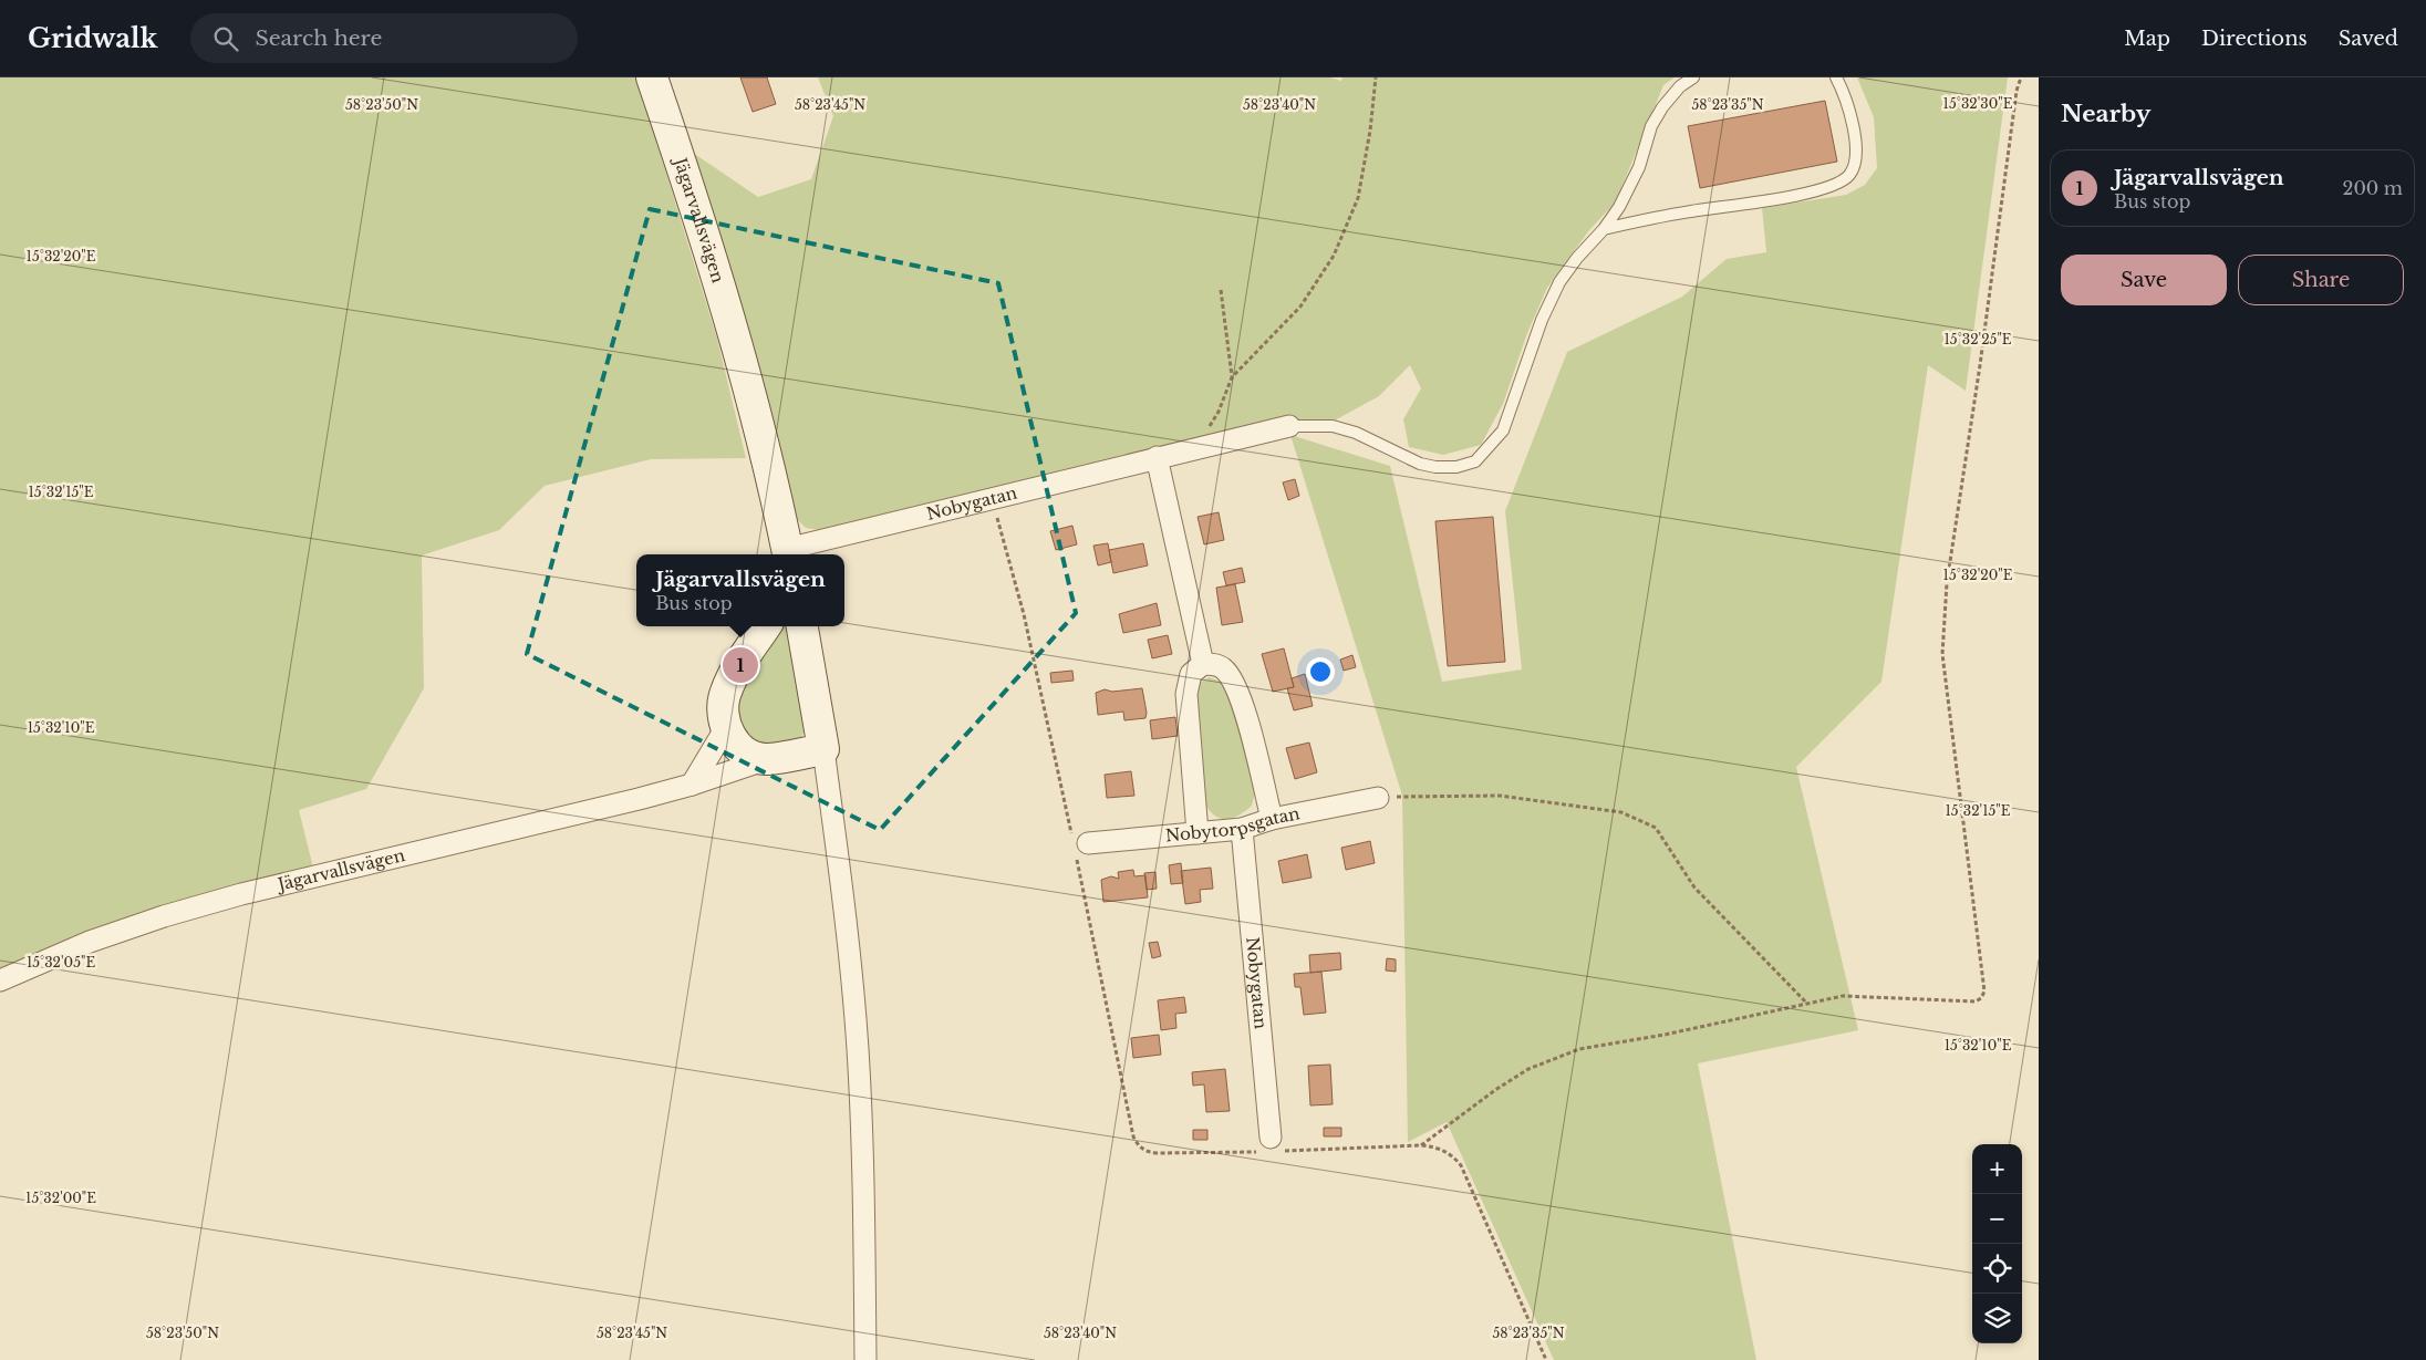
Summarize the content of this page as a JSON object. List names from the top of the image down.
{
  "streets": {
    "street": ["Jägarvallsvägen", "Nobygatan", "Nobytorpsgatan"]
  },
  "crossings": [
    ["Jägarvallsvägen", "Nobygatan"],
    ["Nobygatan", "Nobytorpsgatan"]
  ],
  "page": {
    "header": "Gridwalk",
    "search": "Search here",
    "nav": ["Map", "Directions", "Saved"],
    "heading": "Nearby",
    "list": [
      {
        "mark": "1",
        "name": "Jägarvallsvägen",
        "note": "Bus stop",
        "value": "200 m"
      }
    ],
    "buttons": ["Save", "Share"],
    "popup": ["Jägarvallsvägen", "Bus stop"],
    "pins": "1",
    "map_buttons": ["+", "−"]
  },
  "coordinates": [
    "15°32'30\"E",
    "58°23'50\"N",
    "58°23'45\"N",
    "58°23'40\"N",
    "58°23'35\"N",
    "15°32'20\"E",
    "15°32'25\"E",
    "15°32'15\"E",
    "15°32'10\"E",
    "15°32'05\"E",
    "15°32'00\"E"
  ]
}
